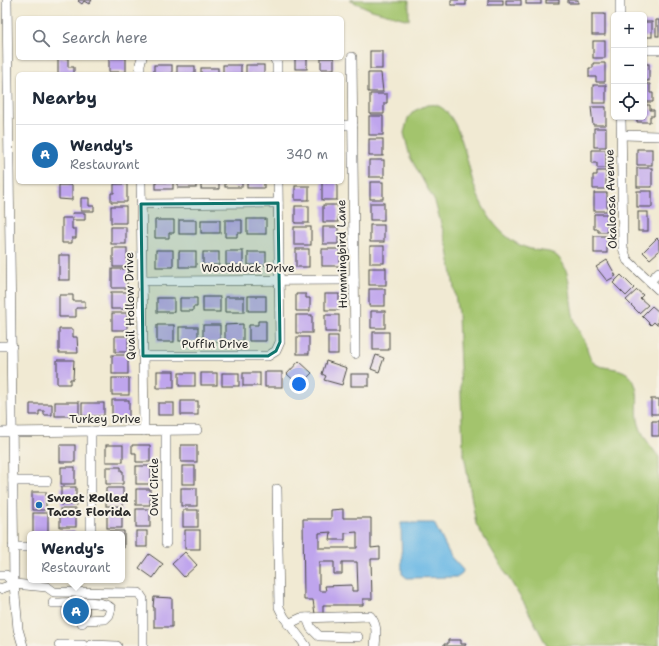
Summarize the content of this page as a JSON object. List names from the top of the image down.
{
  "streets": {
    "street": [
      "Okaloosa Avenue",
      "Hummingbird Lane",
      "Woodduck Drive",
      "Quail Hollow Drive",
      "Puffin Drive",
      "Turkey Drive",
      "Owl Circle"
    ]
  },
  "crossings": [
    ["Hummingbird Lane", "Woodduck Drive"],
    ["Woodduck Drive", "Quail Hollow Drive"],
    ["Woodduck Drive", "Puffin Drive"],
    ["Quail Hollow Drive", "Puffin Drive"],
    ["Quail Hollow Drive", "Turkey Drive"],
    ["Turkey Drive", "Owl Circle"]
  ],
  "places": ["Sweet Rolled Tacos Florida"],
  "page": {
    "map_buttons": ["+", "−"],
    "search": "Search here",
    "heading": "Nearby",
    "list": [
      {
        "mark": "A",
        "name": "Wendy's",
        "note": "Restaurant",
        "value": "340 m"
      }
    ],
    "popup": ["Wendy's", "Restaurant"],
    "pins": "A"
  }
}
